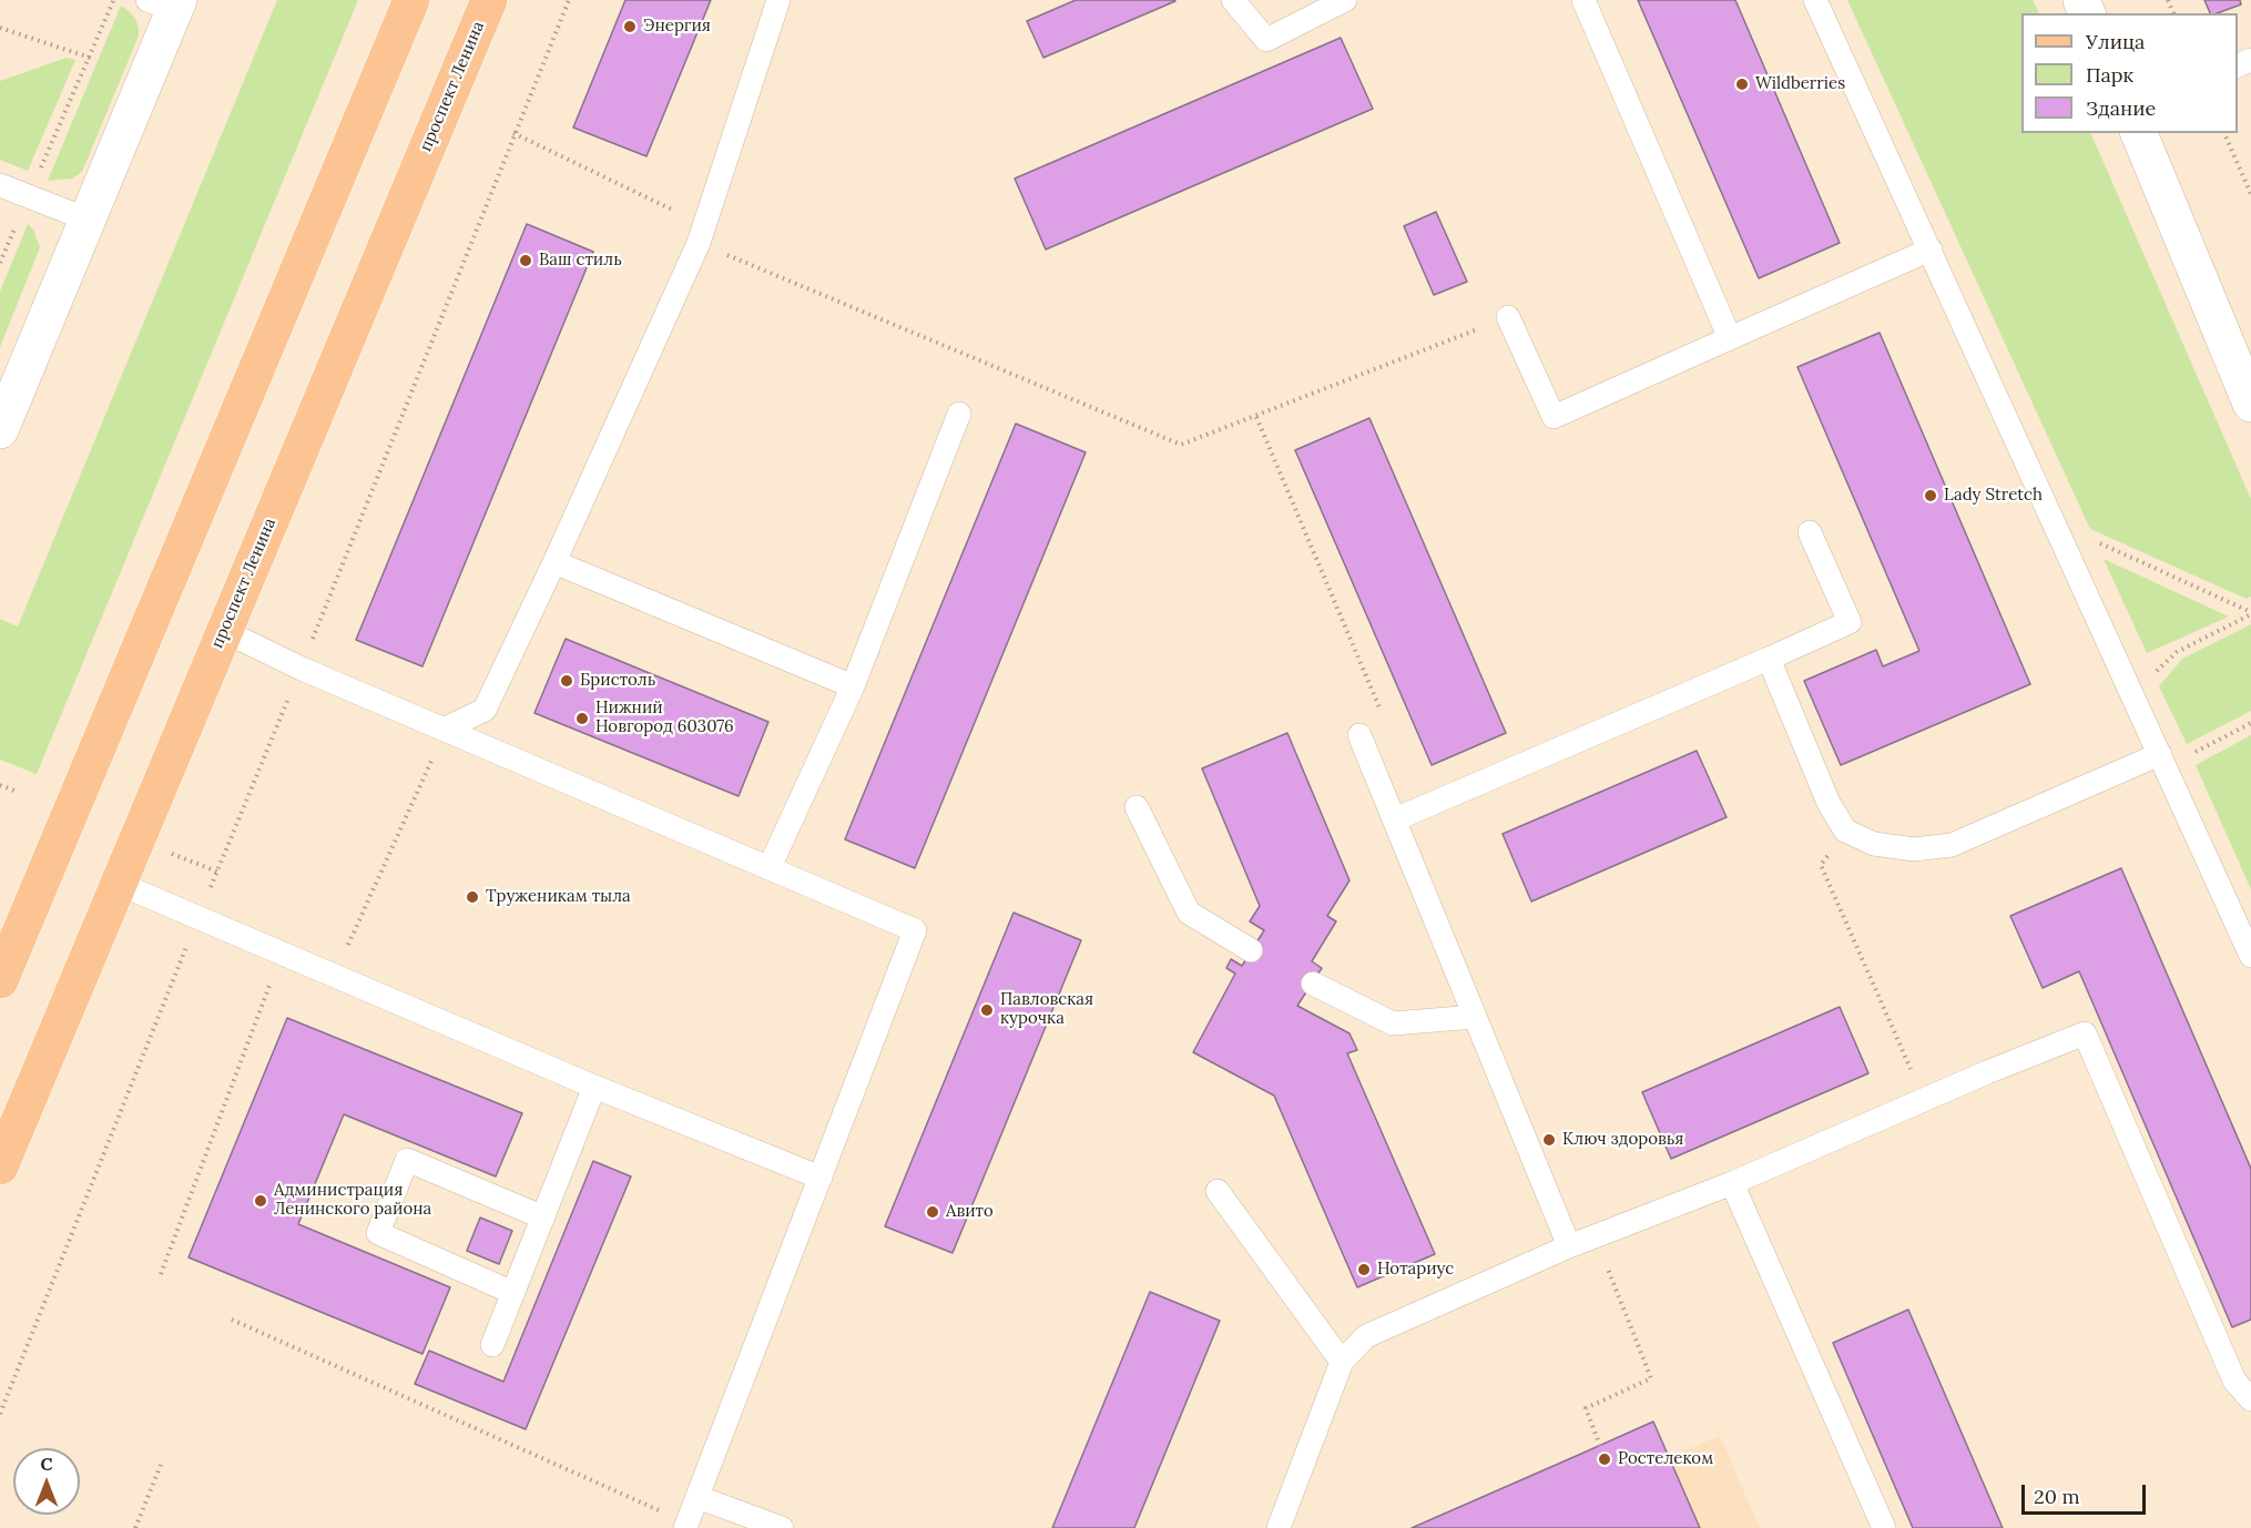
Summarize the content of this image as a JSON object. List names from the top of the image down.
{
  "streets": {
    "main road": ["проспект Ленина"]
  },
  "places": [
    "Энергия",
    "Wildberries",
    "Ваш стиль",
    "Lady Stretch",
    "Бристоль",
    "Нижний Новгород 603076",
    "Труженикам тыла",
    "Павловская курочка",
    "Ключ здоровья",
    "Администрация Ленинского района",
    "Авито",
    "Нотариус",
    "Ростелеком"
  ],
  "legend": ["Улица", "Парк", "Здание"],
  "scale_bar": "20 m",
  "north": "top"
}
